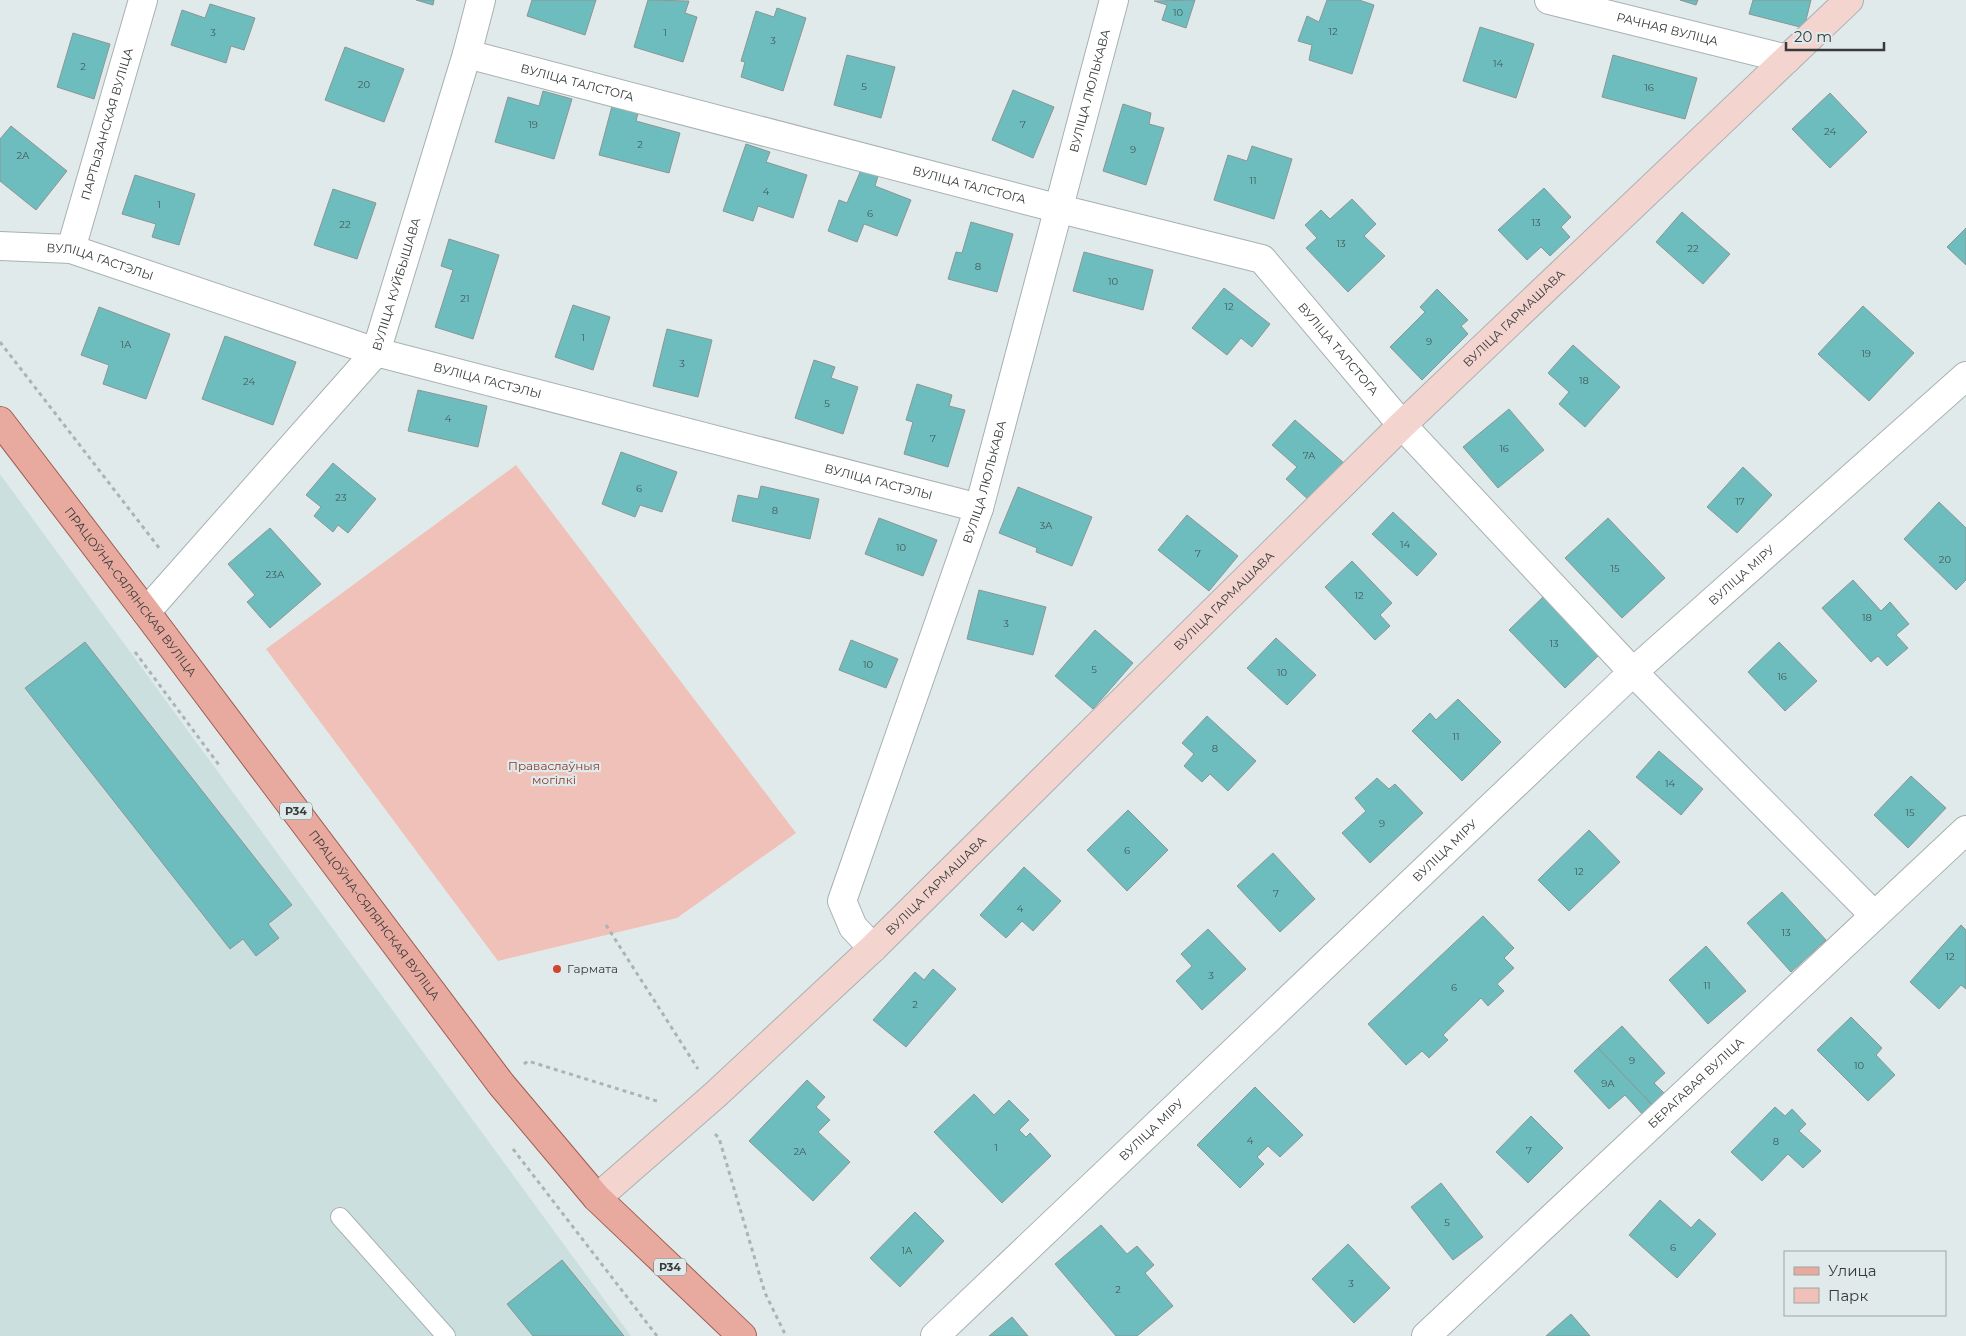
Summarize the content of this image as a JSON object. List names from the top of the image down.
{
  "streets": {
    "main road": ["ВУЛІЦА ГАРМАШАВА", "ПРАЦОЎНА-СЯЛЯНСКАЯ ВУЛІЦА", "Р34"],
    "street": [
      "РАЧНАЯ ВУЛІЦА",
      "ВУЛІЦА ТАЛСТОГА",
      "ВУЛІЦА ЛЮЛЬКАВА",
      "ПАРТЫЗАНСКАЯ ВУЛІЦА",
      "ВУЛІЦА ГАСТЭЛЫ",
      "ВУЛІЦА КУЙБЫШАВА",
      "ВУЛІЦА МІРУ",
      "БЕРАГАВАЯ ВУЛІЦА"
    ]
  },
  "crossings": [
    ["РАЧНАЯ ВУЛІЦА", "ВУЛІЦА ГАРМАШАВА"],
    ["ВУЛІЦА ТАЛСТОГА", "ВУЛІЦА ЛЮЛЬКАВА"],
    ["ВУЛІЦА ТАЛСТОГА", "ВУЛІЦА КУЙБЫШАВА"],
    ["ВУЛІЦА ТАЛСТОГА", "ВУЛІЦА ГАРМАШАВА"],
    ["ВУЛІЦА ТАЛСТОГА", "ВУЛІЦА МІРУ"],
    ["ВУЛІЦА ТАЛСТОГА", "БЕРАГАВАЯ ВУЛІЦА"],
    ["ВУЛІЦА ЛЮЛЬКАВА", "ВУЛІЦА ГАСТЭЛЫ"],
    ["ВУЛІЦА ЛЮЛЬКАВА", "ВУЛІЦА ГАРМАШАВА"],
    ["ПАРТЫЗАНСКАЯ ВУЛІЦА", "ВУЛІЦА ГАСТЭЛЫ"],
    ["ВУЛІЦА ГАСТЭЛЫ", "ВУЛІЦА КУЙБЫШАВА"],
    ["ВУЛІЦА КУЙБЫШАВА", "ПРАЦОЎНА-СЯЛЯНСКАЯ ВУЛІЦА"],
    ["ВУЛІЦА ГАРМАШАВА", "ПРАЦОЎНА-СЯЛЯНСКАЯ ВУЛІЦА"]
  ],
  "parks": ["Праваслаўныя могілкі"],
  "places": ["Гармата"],
  "house_numbers": [
    "10",
    "12",
    "3",
    "1",
    "3",
    "14",
    "2",
    "20",
    "5",
    "16",
    "19",
    "7",
    "24",
    "2",
    "9",
    "2А",
    "11",
    "4",
    "1",
    "6",
    "13",
    "22",
    "13",
    "22",
    "8",
    "10",
    "21",
    "12",
    "1",
    "9",
    "1А",
    "19",
    "3",
    "18",
    "24",
    "5",
    "4",
    "7",
    "16",
    "7А",
    "6",
    "23",
    "17",
    "8",
    "3А",
    "14",
    "10",
    "7",
    "20",
    "15",
    "23А",
    "12",
    "18",
    "3",
    "13",
    "10",
    "5",
    "10",
    "16",
    "11",
    "8",
    "14",
    "15",
    "9",
    "6",
    "12",
    "7",
    "4",
    "13",
    "12",
    "3",
    "11",
    "6",
    "2",
    "9",
    "10",
    "9А",
    "4",
    "8",
    "1",
    "7",
    "2А",
    "5",
    "6",
    "1А",
    "3",
    "2"
  ],
  "legend": ["Улица", "Парк"],
  "scale_bar": "20 m"
}
